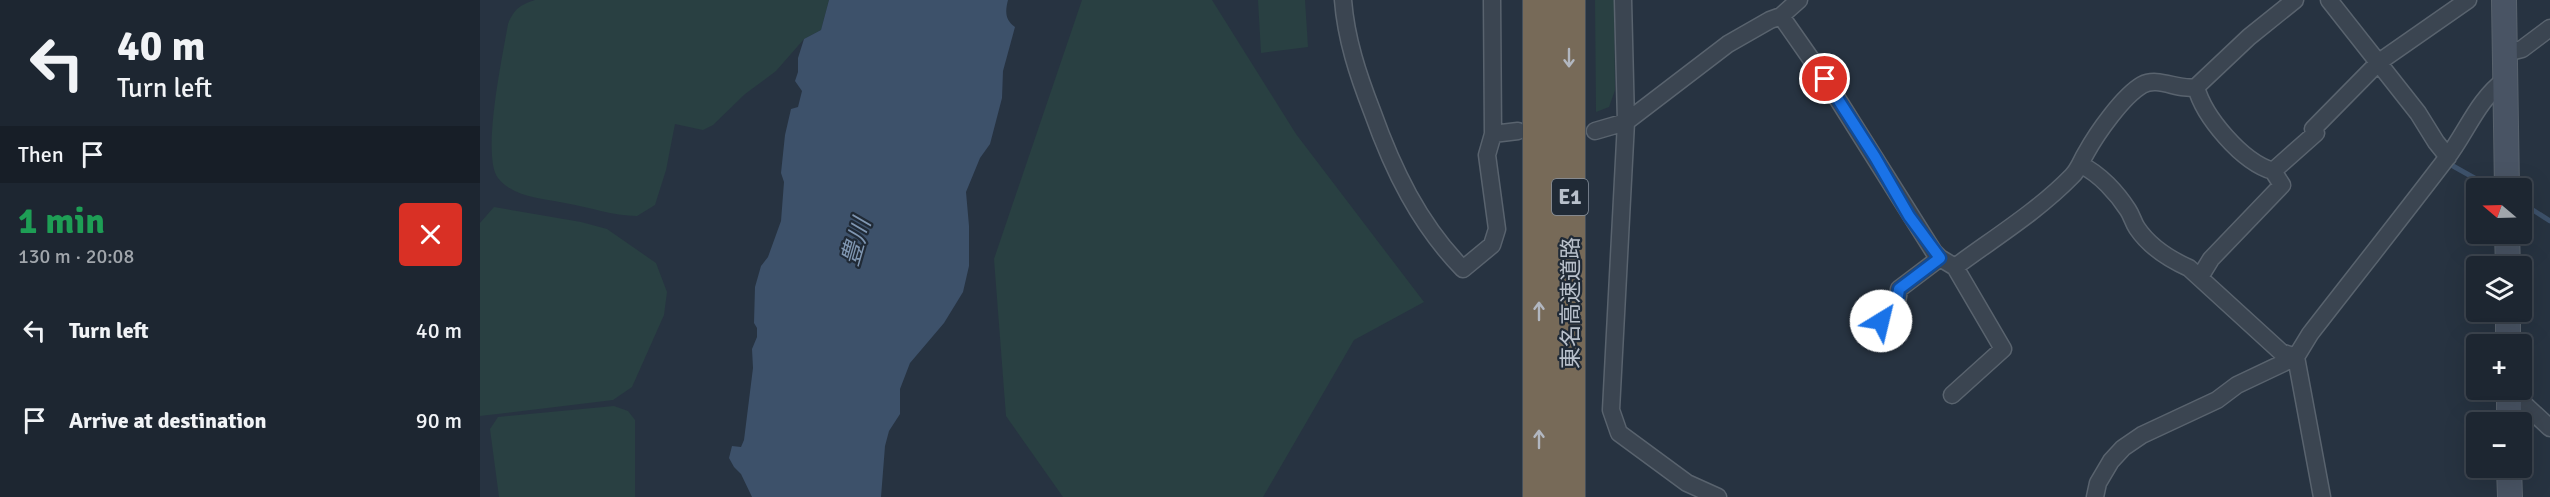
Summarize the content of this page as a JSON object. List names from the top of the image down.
{
  "streets": {
    "highway": ["E1", "東名高速道路"]
  },
  "water": ["豊川"],
  "north": "left",
  "page": {
    "turn": ["40 m", "Turn left"],
    "then": "Then",
    "map_buttons": ["+", "−"],
    "heading": ["1 min", "130 m · 20:08"],
    "list": [
      {
        "name": "Turn left",
        "value": "40 m"
      },
      {
        "name": "Arrive at destination",
        "value": "90 m"
      }
    ]
  }
}
